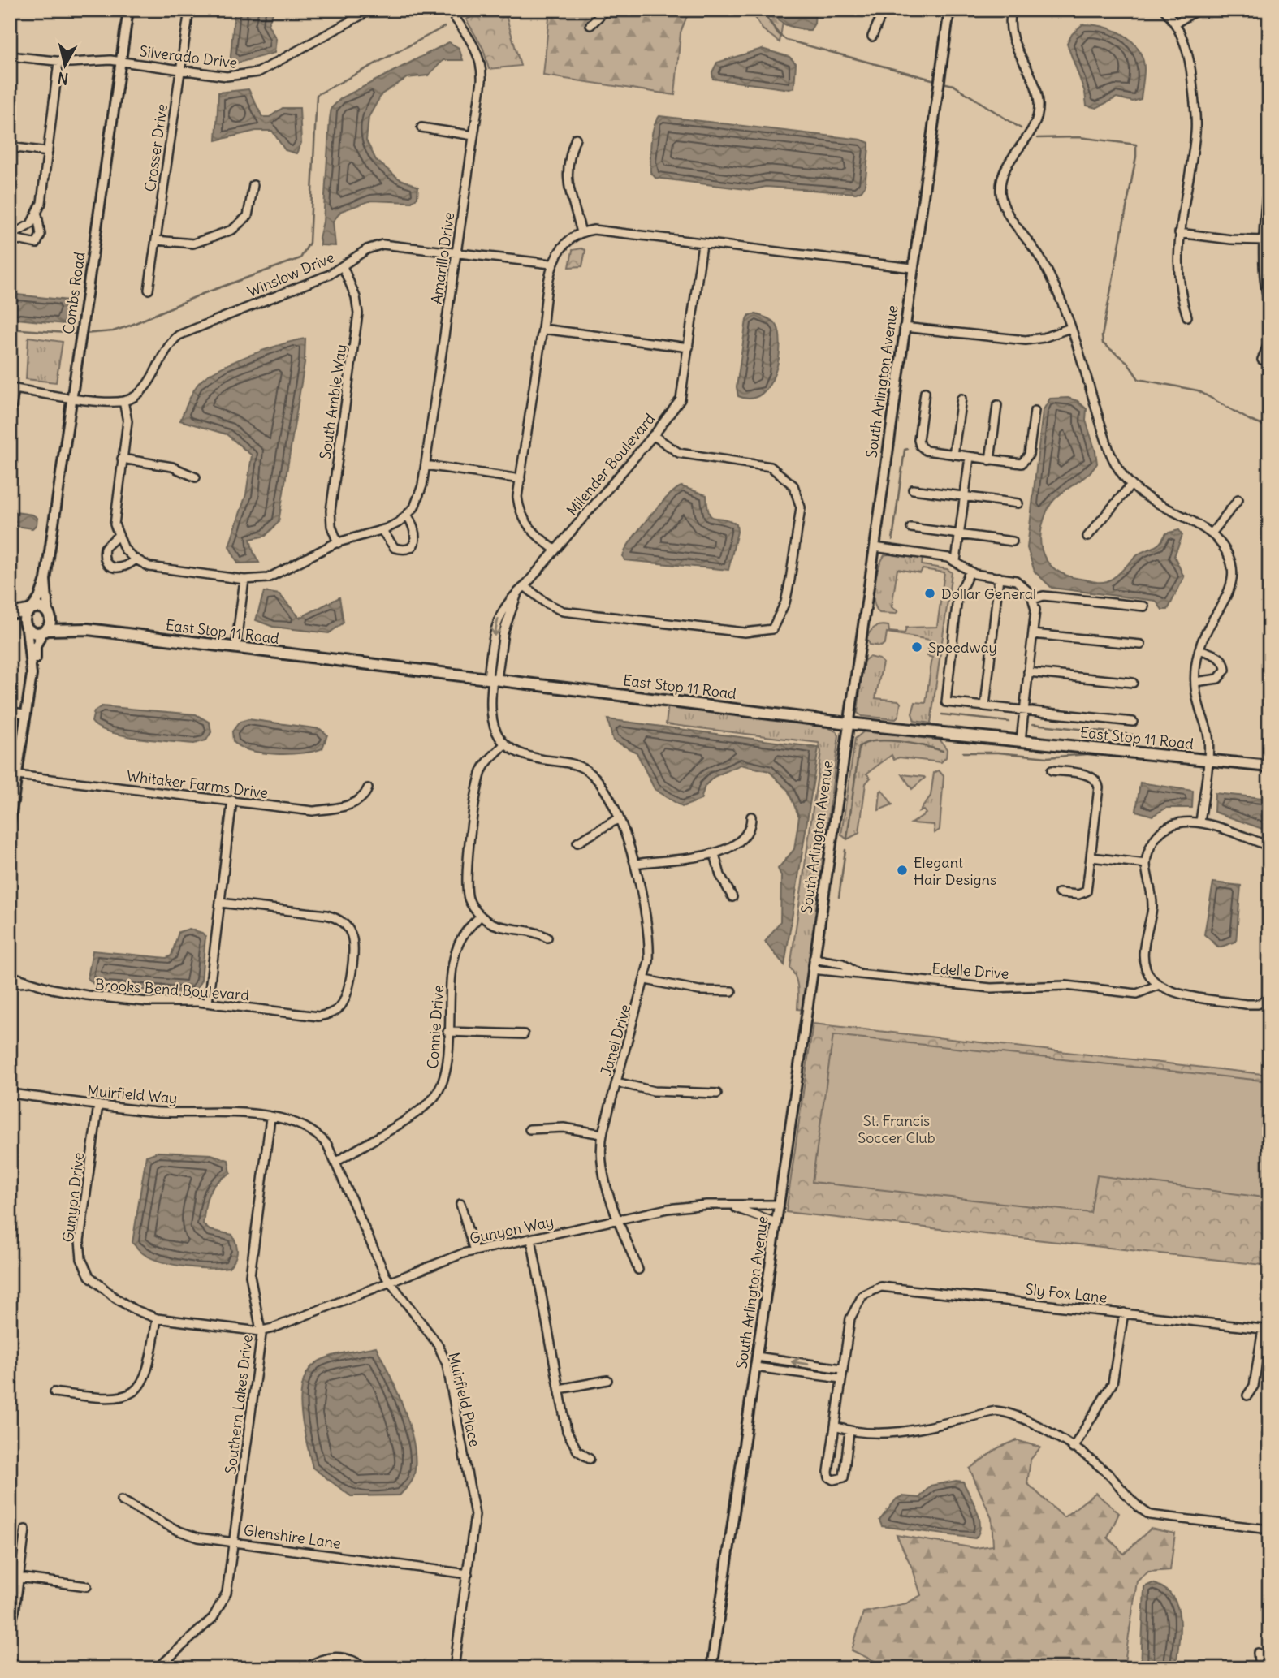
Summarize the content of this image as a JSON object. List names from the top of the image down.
{
  "streets": {
    "main road": ["East Stop 11 Road"],
    "street": [
      "Silverado Drive",
      "Crosser Drive",
      "Amarillo Drive",
      "Winslow Drive",
      "Combs Road",
      "South Arlington Avenue",
      "South Amble Way",
      "Milender Boulevard",
      "Whitaker Farms Drive",
      "Edelle Drive",
      "Brooks Bend Boulevard",
      "Connie Drive",
      "Janel Drive",
      "Muirfield Way",
      "Gunyon Drive",
      "Gunyon Way",
      "Sly Fox Lane",
      "Muirfield Place",
      "Southern Lakes Drive",
      "Glenshire Lane"
    ]
  },
  "crossings": [
    ["Silverado Drive", "Crosser Drive"],
    ["Silverado Drive", "Combs Road"],
    ["Amarillo Drive", "Winslow Drive"],
    ["Winslow Drive", "South Amble Way"],
    ["Combs Road", "East Stop 11 Road"],
    ["South Arlington Avenue", "East Stop 11 Road"],
    ["South Arlington Avenue", "Edelle Drive"],
    ["South Arlington Avenue", "Gunyon Way"],
    ["Milender Boulevard", "East Stop 11 Road"],
    ["Connie Drive", "Muirfield Place"],
    ["Janel Drive", "Gunyon Way"],
    ["Muirfield Way", "Gunyon Drive"],
    ["Muirfield Way", "Muirfield Place"],
    ["Muirfield Way", "Southern Lakes Drive"],
    ["Gunyon Drive", "Gunyon Way"],
    ["Gunyon Drive", "Southern Lakes Drive"],
    ["Gunyon Way", "Muirfield Place"],
    ["Gunyon Way", "Southern Lakes Drive"],
    ["Muirfield Place", "Glenshire Lane"],
    ["Southern Lakes Drive", "Glenshire Lane"]
  ],
  "parks": ["St. Francis Soccer Club"],
  "places": ["Dollar General", "Speedway", "Elegant Hair Designs"],
  "north": "bottom"
}
